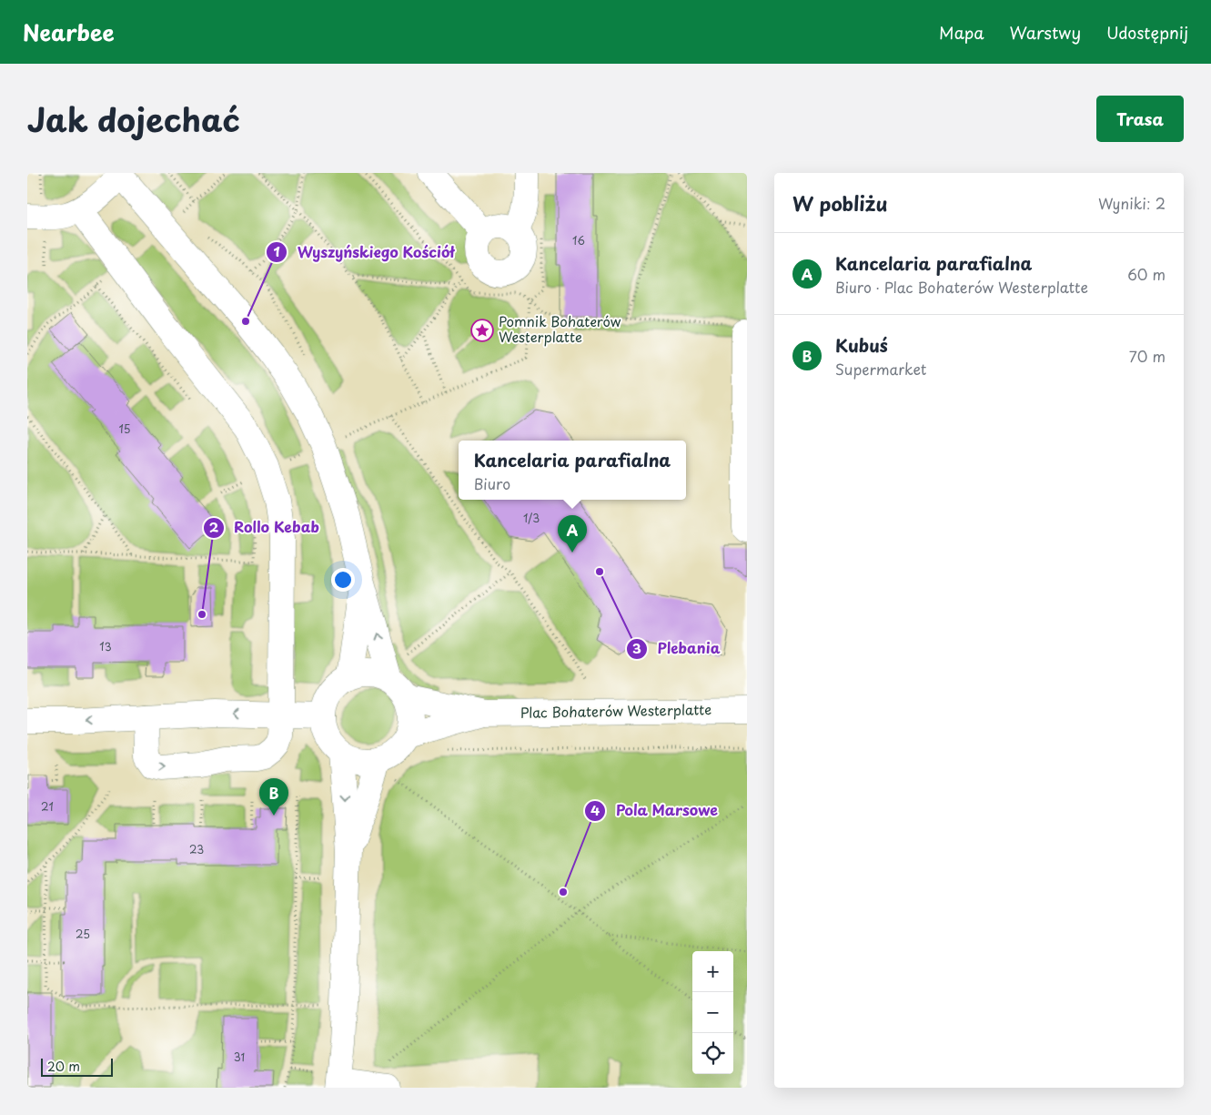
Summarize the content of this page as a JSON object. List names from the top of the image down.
{
  "streets": {
    "street": ["Plac Bohaterów Westerplatte"]
  },
  "places": {
    "other": [
      "Wyszyńskiego Kościół",
      "Plebania",
      "Rollo Kebab",
      "Pola Marsowe"
    ],
    "place": ["Pomnik Bohaterów Westerplatte"]
  },
  "house_numbers": [
    "16",
    "15",
    "1/3",
    "13",
    "21",
    "23",
    "25",
    "31"
  ],
  "scale_bar": "20 m",
  "page": {
    "header": "Nearbee",
    "nav": ["Mapa", "Warstwy", "Udostępnij"],
    "title": "Jak dojechać",
    "buttons": "Trasa",
    "heading": ["W pobliżu", "Wyniki: 2"],
    "list": [
      {
        "mark": "A",
        "name": "Kancelaria parafialna",
        "note": "Biuro · Plac Bohaterów Westerplatte",
        "value": "60 m"
      },
      {
        "mark": "B",
        "name": "Kubuś",
        "note": "Supermarket",
        "value": "70 m"
      }
    ],
    "popup": ["Kancelaria parafialna", "Biuro"],
    "pins": ["A", "B"],
    "map_buttons": ["+", "−"],
    "scale": "20 m"
  }
}
